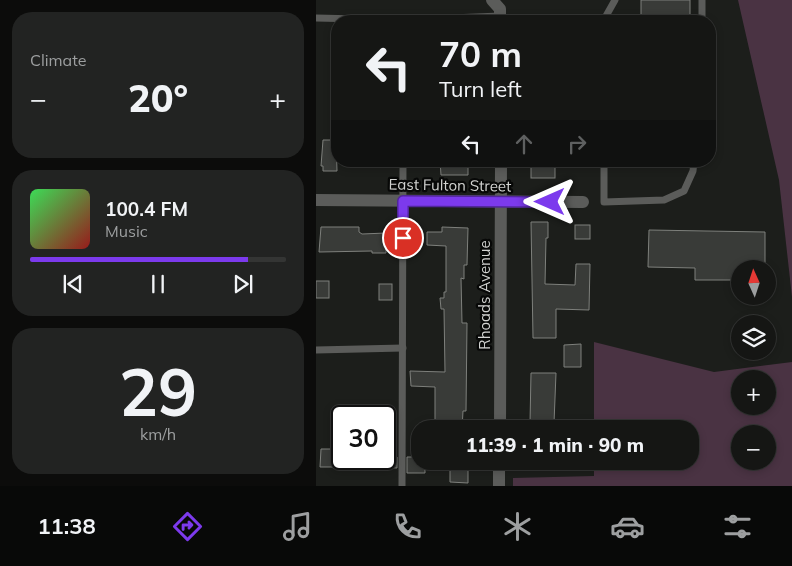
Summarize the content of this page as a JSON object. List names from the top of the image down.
{
  "streets": {
    "street": ["East Fulton Street", "Rhoads Avenue"]
  },
  "crossings": [
    ["East Fulton Street", "Rhoads Avenue"]
  ],
  "north": "top",
  "page": {
    "tile": [
      "Climate",
      ["29", "km/h"]
    ],
    "turn": ["70 m", "Turn left"],
    "heat": ["−", "20°", "+"],
    "song": ["100.4 FM", "Music"],
    "map_buttons": ["+", "−"],
    "limit": "30",
    "trip": "11:39 · 1 min · 90 m",
    "tabs": "11:38"
  }
}
